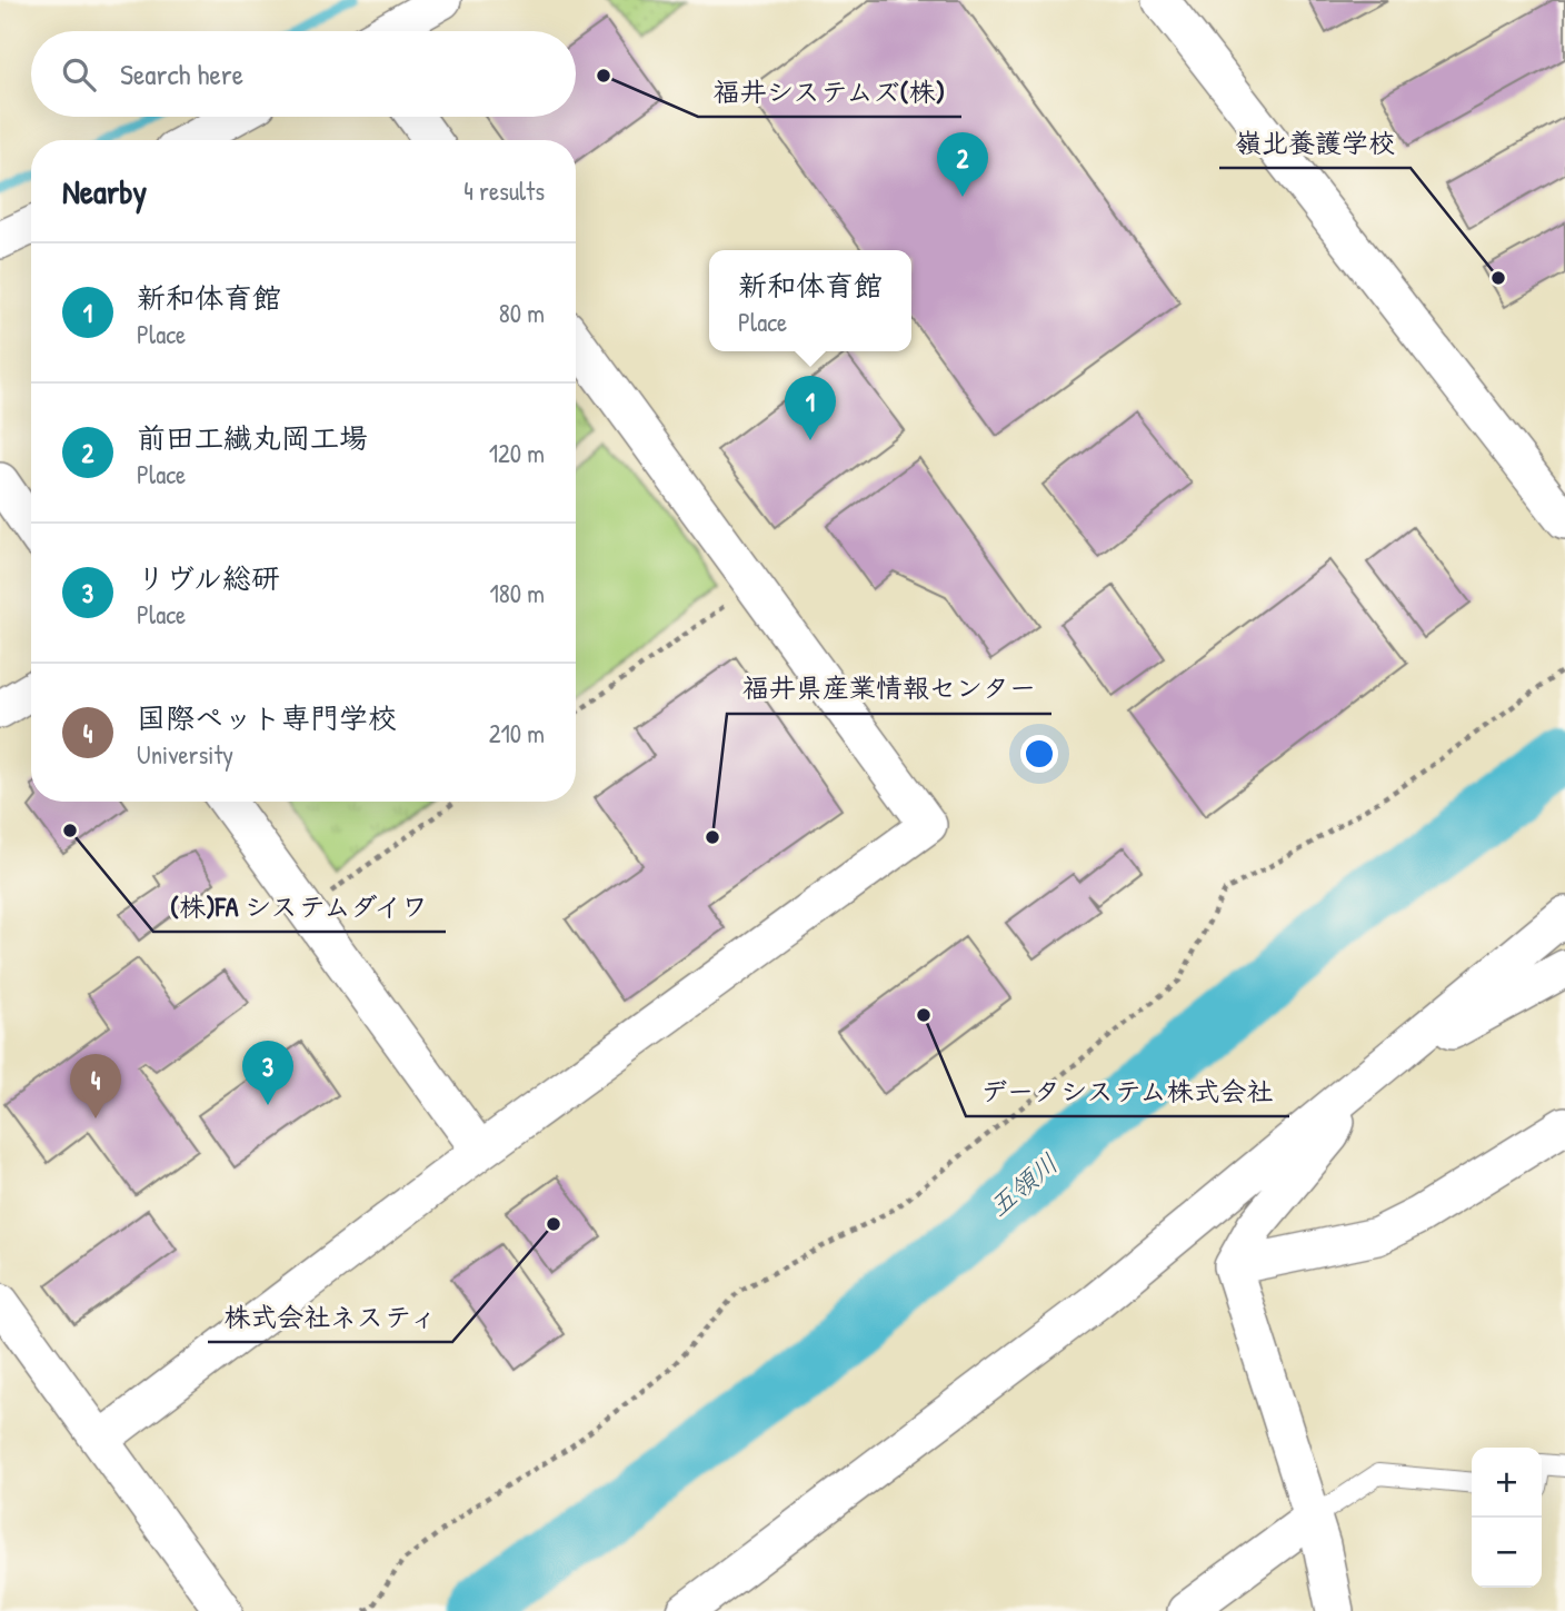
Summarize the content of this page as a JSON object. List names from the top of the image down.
{
  "water": ["五領川"],
  "places": [
    "福井システムズ(株)",
    "嶺北養護学校",
    "(株)FA システムダイワ",
    "福井県産業情報センター",
    "データシステム株式会社",
    "株式会社ネスティ"
  ],
  "page": {
    "search": "Search here",
    "pins": [
      "2",
      "1",
      "3",
      "4"
    ],
    "heading": ["Nearby", "4 results"],
    "list": [
      {
        "mark": "1",
        "name": "新和体育館",
        "note": "Place",
        "value": "80 m"
      },
      {
        "mark": "2",
        "name": "前田工繊丸岡工場",
        "note": "Place",
        "value": "120 m"
      },
      {
        "mark": "3",
        "name": "リヴル総研",
        "note": "Place",
        "value": "180 m"
      },
      {
        "mark": "4",
        "name": "国際ペット専門学校",
        "note": "University",
        "value": "210 m"
      }
    ],
    "popup": ["新和体育館", "Place"],
    "map_buttons": ["+", "−"]
  }
}
